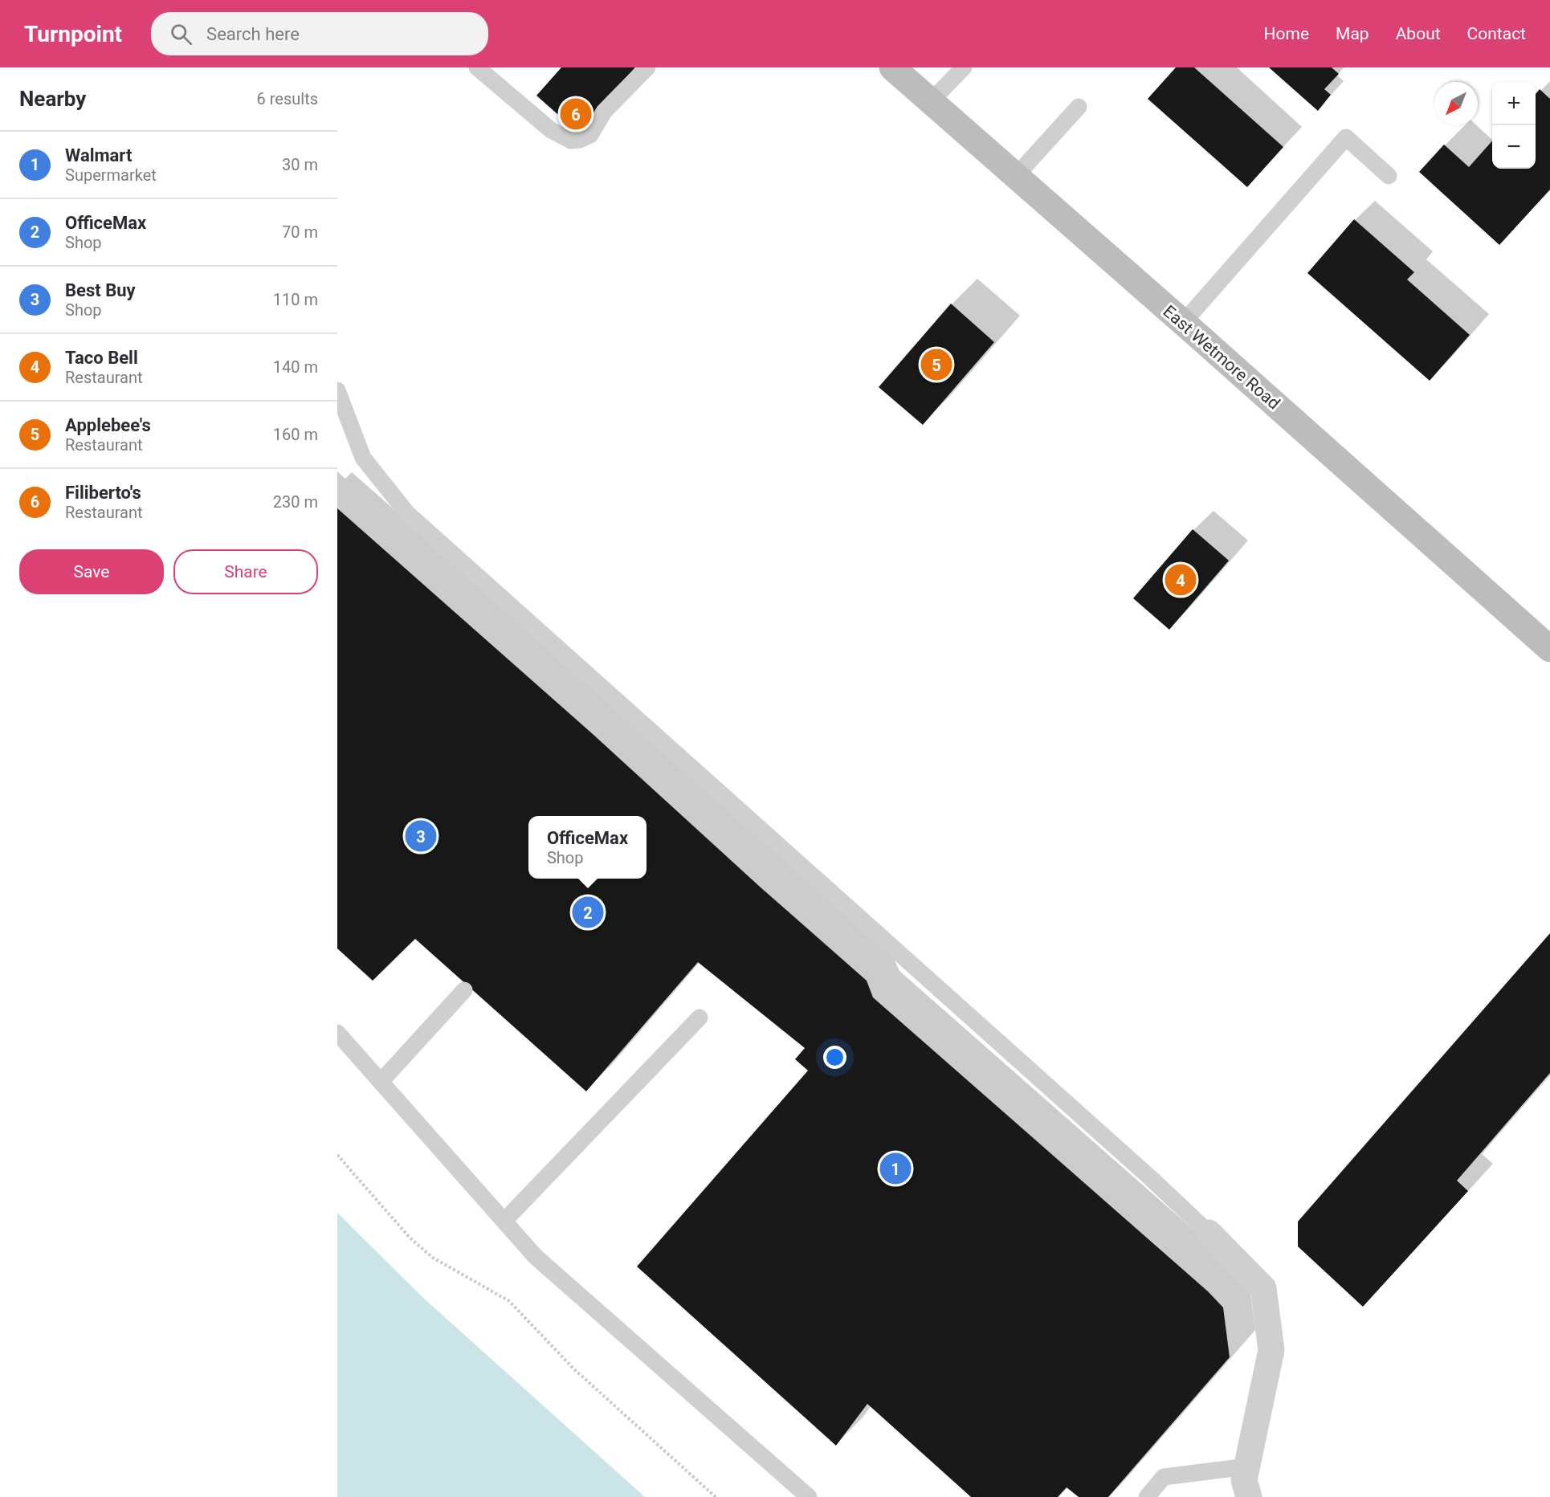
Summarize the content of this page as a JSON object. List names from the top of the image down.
{
  "streets": {
    "main road": ["East Wetmore Road"]
  },
  "north": "bottom left",
  "page": {
    "header": "Turnpoint",
    "search": "Search here",
    "nav": [
      "Home",
      "Map",
      "About",
      "Contact"
    ],
    "heading": ["Nearby", "6 results"],
    "map_buttons": ["+", "−"],
    "pins": [
      "6",
      "5",
      "4",
      "3",
      "2",
      "1"
    ],
    "list": [
      {
        "mark": "1",
        "name": "Walmart",
        "note": "Supermarket",
        "value": "30 m"
      },
      {
        "mark": "2",
        "name": "OfficeMax",
        "note": "Shop",
        "value": "70 m"
      },
      {
        "mark": "3",
        "name": "Best Buy",
        "note": "Shop",
        "value": "110 m"
      },
      {
        "mark": "4",
        "name": "Taco Bell",
        "note": "Restaurant",
        "value": "140 m"
      },
      {
        "mark": "5",
        "name": "Applebee's",
        "note": "Restaurant",
        "value": "160 m"
      },
      {
        "mark": "6",
        "name": "Filiberto's",
        "note": "Restaurant",
        "value": "230 m"
      }
    ],
    "buttons": ["Save", "Share"],
    "popup": ["OfficeMax", "Shop"]
  }
}
